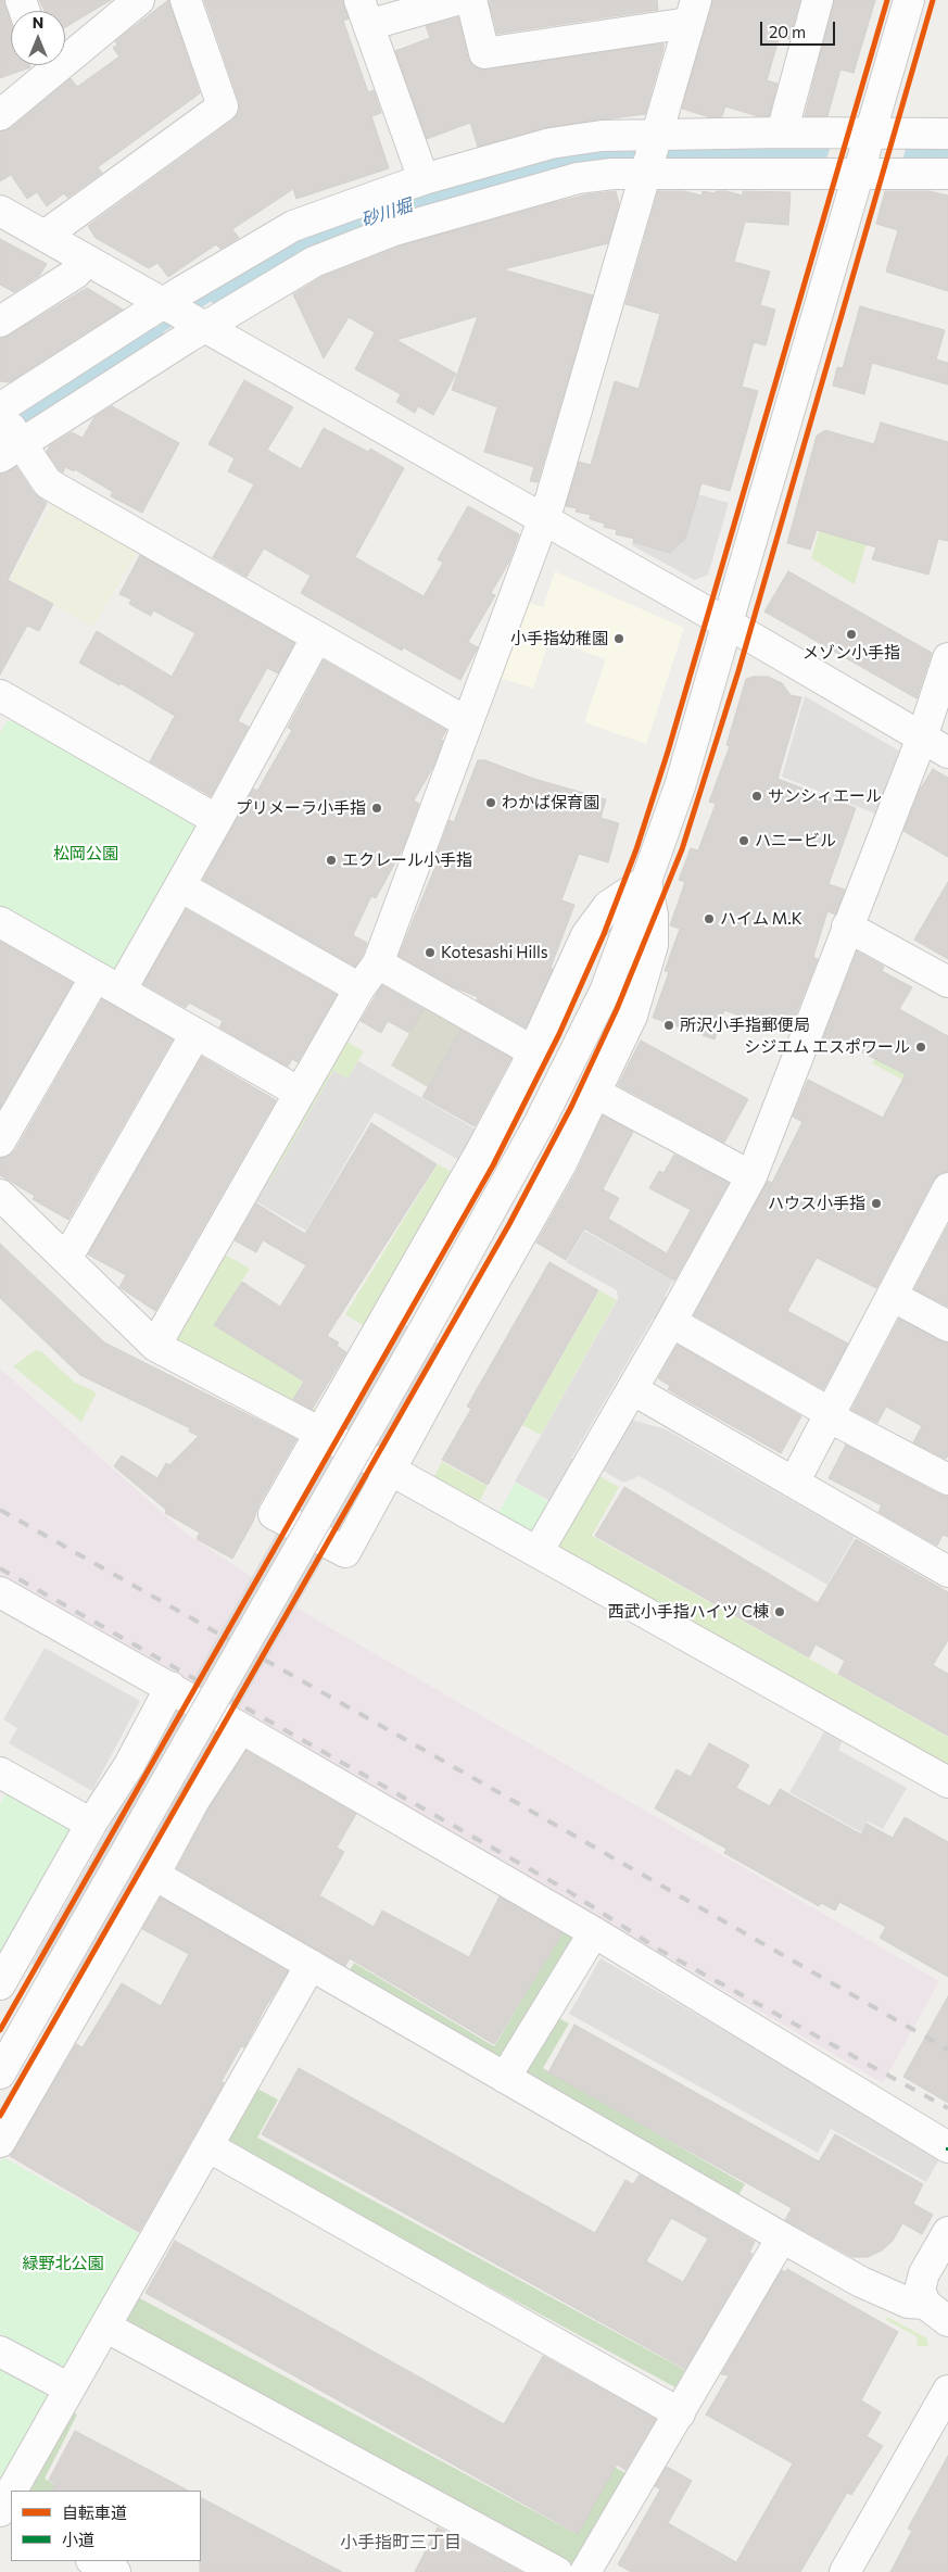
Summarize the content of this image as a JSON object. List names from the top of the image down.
{
  "districts": ["小手指町三丁目"],
  "water": ["砂川堀"],
  "parks": ["松岡公園", "緑野北公園"],
  "places": [
    "メゾン小手指",
    "小手指幼稚園",
    "サンシィエール",
    "わかば保育園",
    "プリメーラ小手指",
    "ハニービル",
    "エクレール小手指",
    "ハイム M.K",
    "Kotesashi Hills",
    "所沢小手指郵便局",
    "シジエム エスポワール",
    "ハウス小手指",
    "西武小手指ハイツ C棟"
  ],
  "legend": ["自転車道", "小道"],
  "scale_bar": "20 m",
  "north": "top"
}
